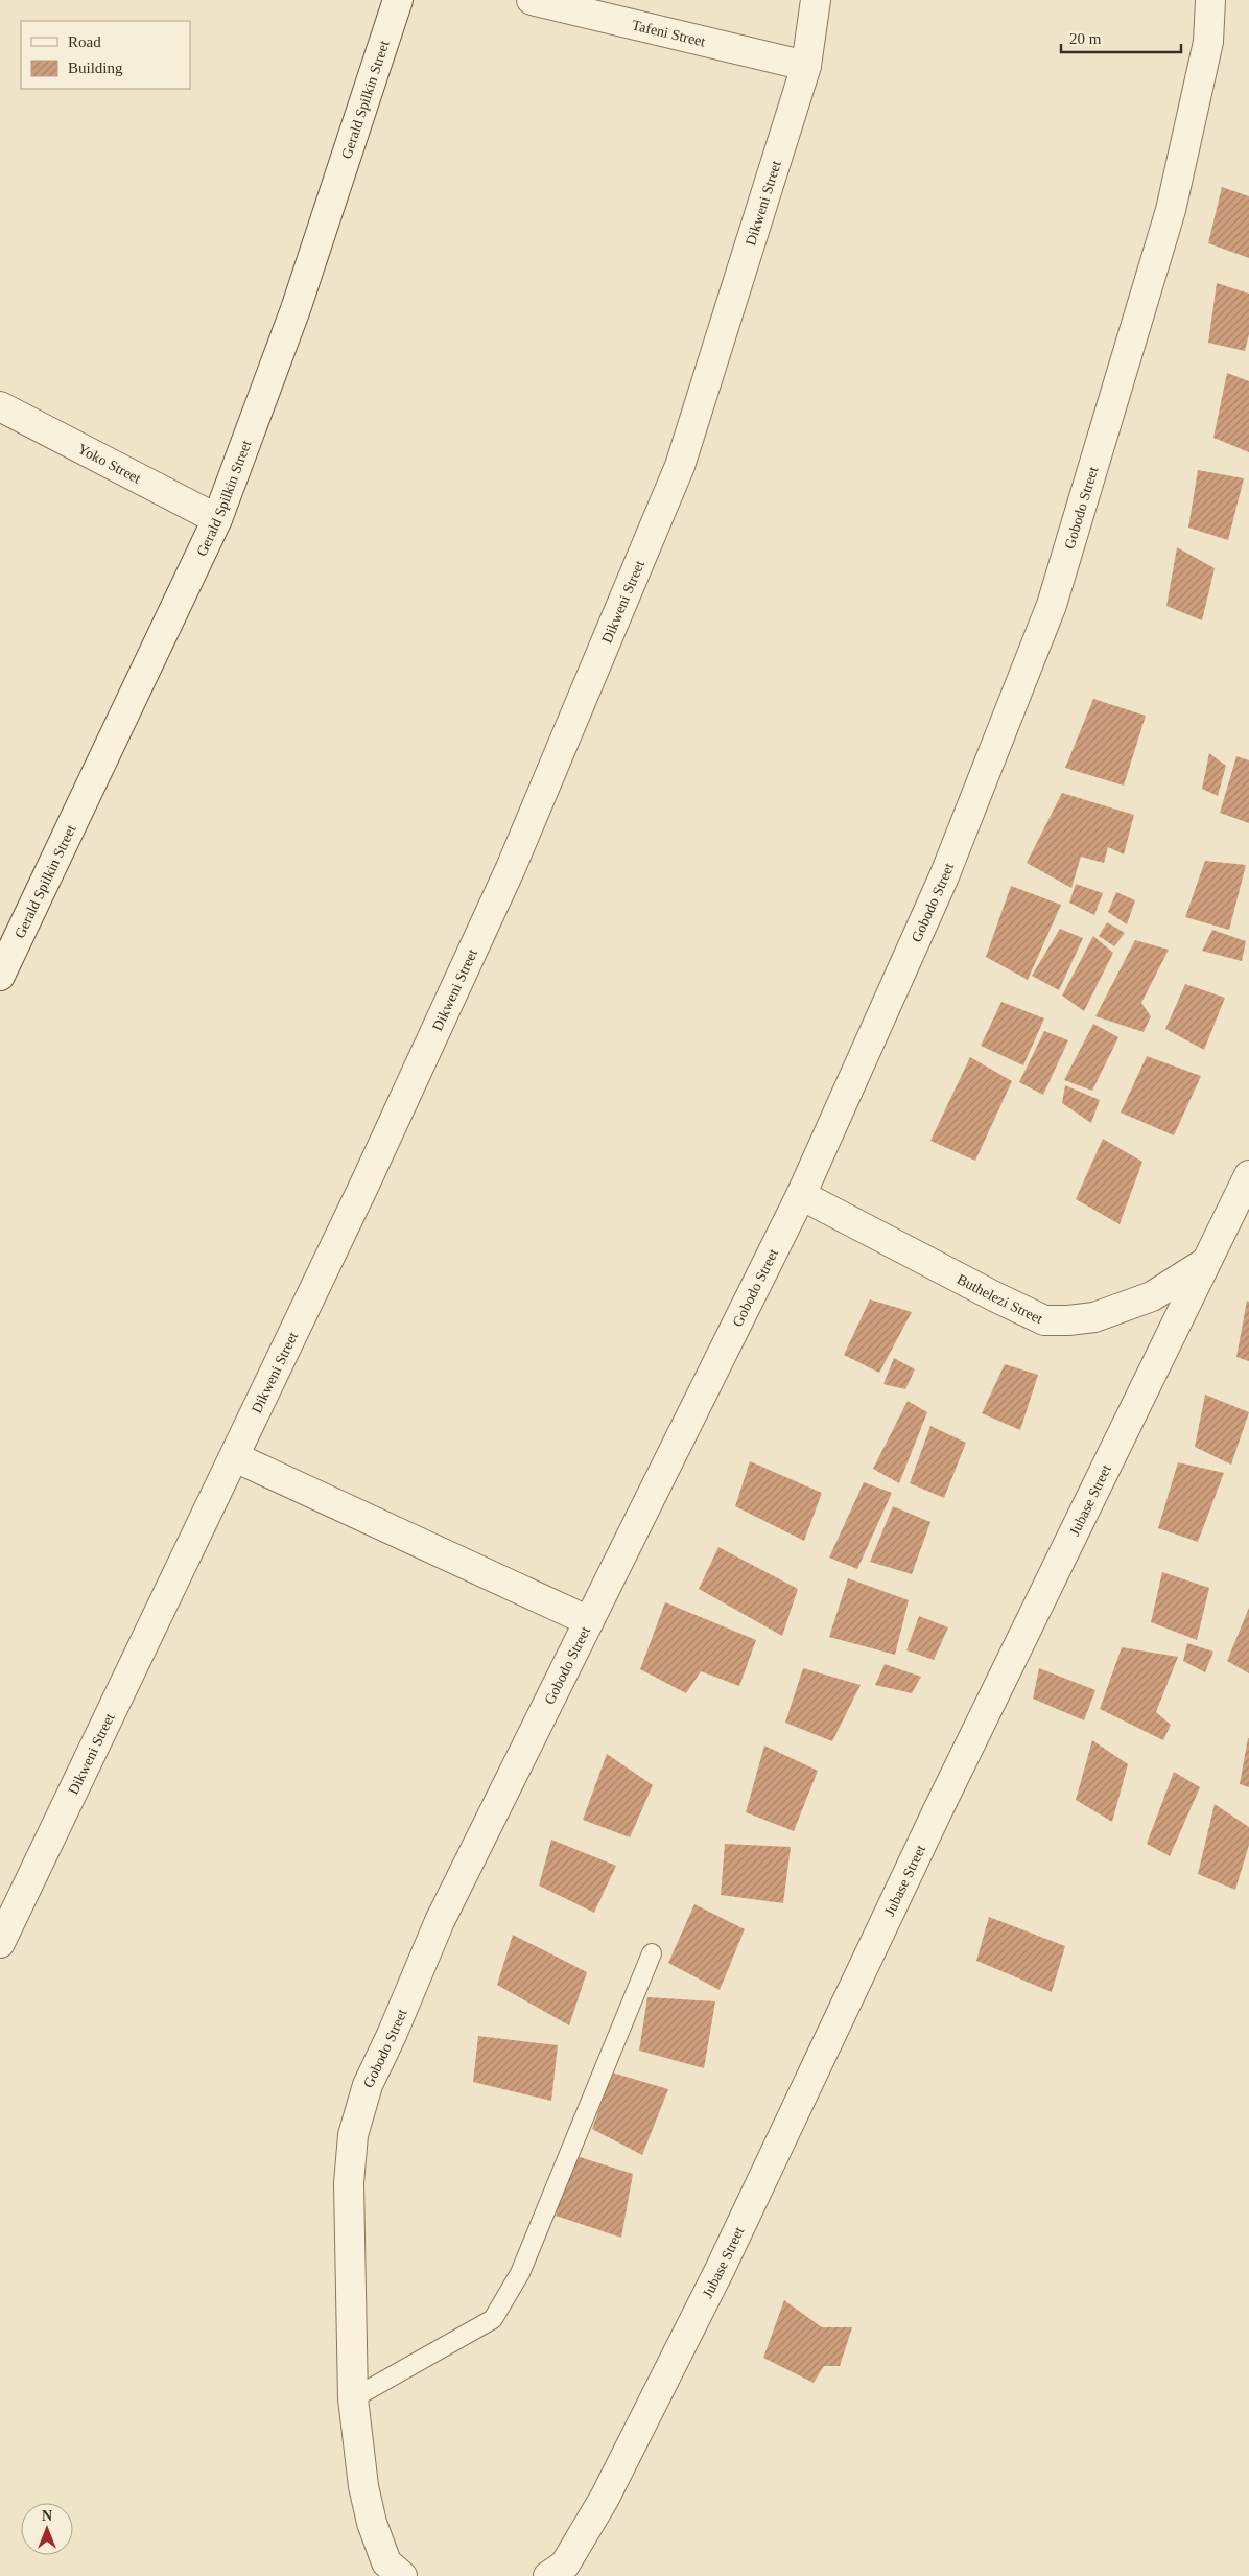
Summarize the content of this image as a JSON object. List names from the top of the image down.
{
  "streets": {
    "street": [
      "Tafeni Street",
      "Gerald Spilkin Street",
      "Dikweni Street",
      "Yoko Street",
      "Gobodo Street",
      "Buthelezi Street",
      "Jubase Street"
    ]
  },
  "crossings": [
    ["Tafeni Street", "Dikweni Street"],
    ["Gerald Spilkin Street", "Yoko Street"],
    ["Gobodo Street", "Buthelezi Street"],
    ["Buthelezi Street", "Jubase Street"]
  ],
  "legend": ["Road", "Building"],
  "scale_bar": "20 m",
  "north": "top"
}
